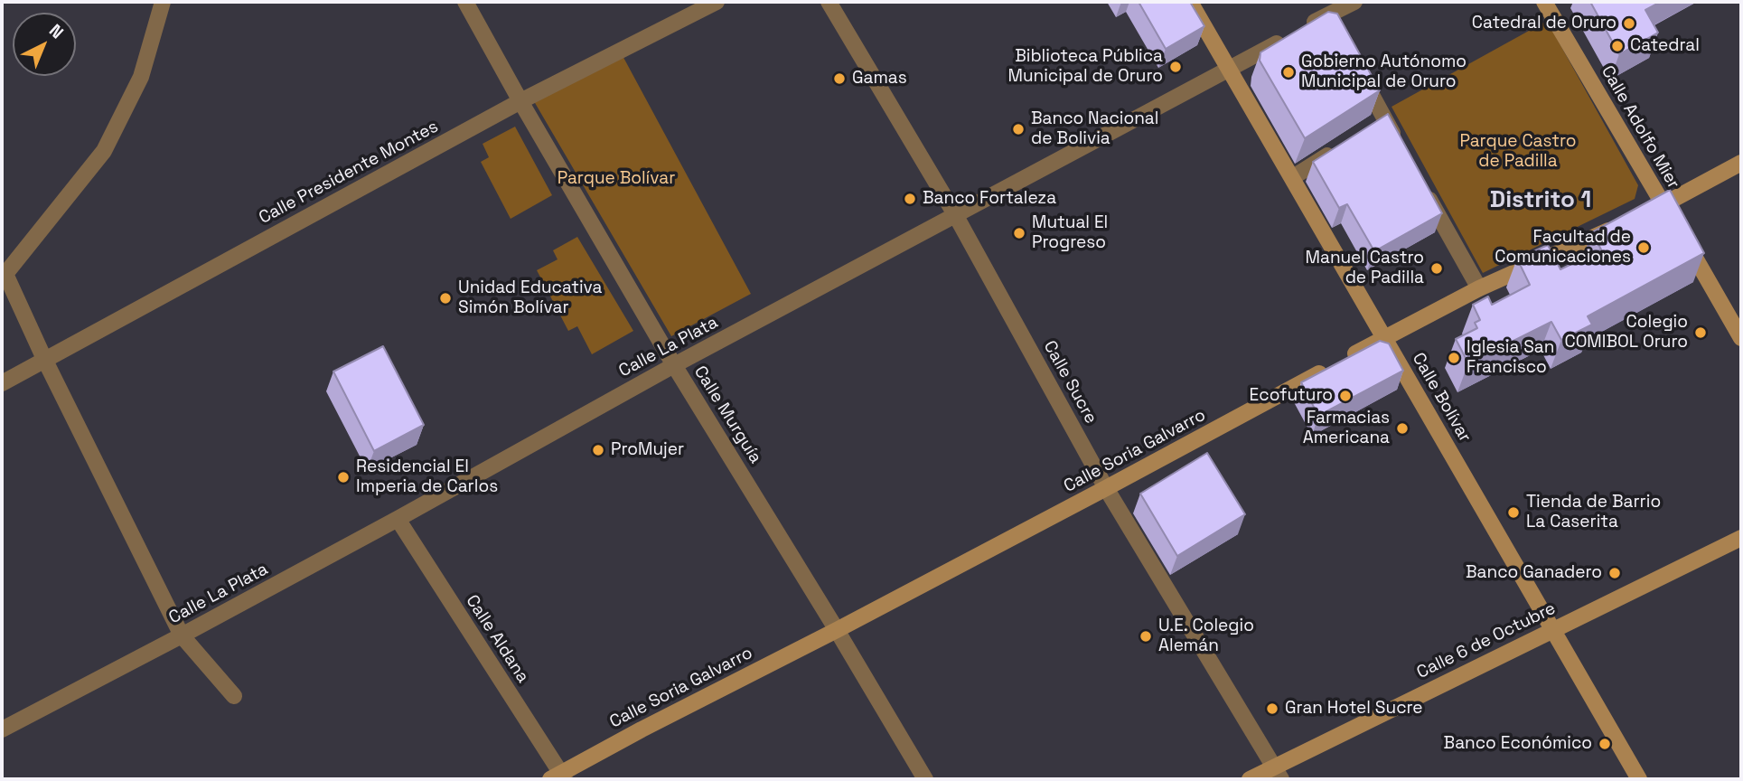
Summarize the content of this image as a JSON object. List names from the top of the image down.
{
  "streets": {
    "main road": [
      "Calle Adolfo Mier",
      "Calle Bolívar",
      "Calle Soria Galvarro",
      "Calle 6 de Octubre"
    ],
    "street": [
      "Calle Presidente Montes",
      "Calle La Plata",
      "Calle Sucre",
      "Calle Murguía",
      "Calle Aldana"
    ]
  },
  "crossings": [
    ["Calle Presidente Montes", "Calle Murguía"],
    ["Calle La Plata", "Calle Sucre"],
    ["Calle La Plata", "Calle Bolívar"],
    ["Calle La Plata", "Calle Murguía"],
    ["Calle La Plata", "Calle Aldana"],
    ["Calle Sucre", "Calle Soria Galvarro"],
    ["Calle Sucre", "Calle 6 de Octubre"],
    ["Calle Bolívar", "Calle Soria Galvarro"],
    ["Calle Bolívar", "Calle 6 de Octubre"],
    ["Calle Murguía", "Calle Soria Galvarro"],
    ["Calle Soria Galvarro", "Calle Aldana"]
  ],
  "districts": ["Distrito 1"],
  "parks": ["Parque Castro de Padilla", "Parque Bolívar"],
  "places": [
    "Catedral de Oruro",
    "Catedral",
    "Biblioteca Pública Municipal de Oruro",
    "Gobierno Autónomo Municipal de Oruro",
    "Gamas",
    "Banco Nacional de Bolivia",
    "Banco Fortaleza",
    "Mutual El Progreso",
    "Facultad de Comunicaciones",
    "Manuel Castro de Padilla",
    "Unidad Educativa Simón Bolívar",
    "Colegio COMIBOL Oruro",
    "Iglesia San Francisco",
    "Ecofuturo",
    "Farmacias Americana",
    "ProMujer",
    "Residencial El Imperia de Carlos",
    "Tienda de Barrio La Caserita",
    "Banco Ganadero",
    "U.E. Colegio Alemán",
    "Gran Hotel Sucre",
    "Banco Económico"
  ],
  "north": "top right"
}
